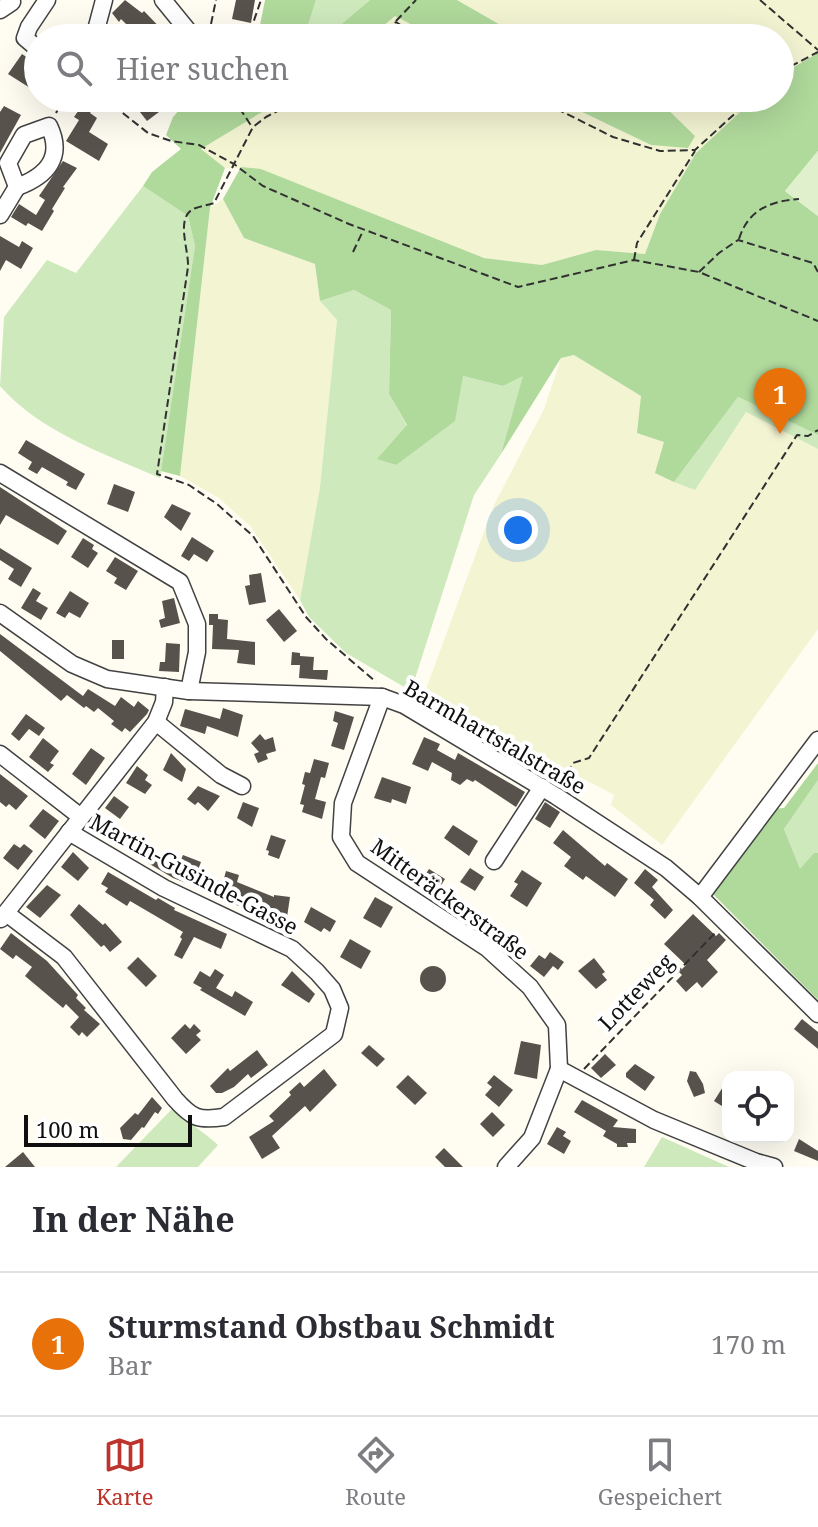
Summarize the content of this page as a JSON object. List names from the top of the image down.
{
  "streets": {
    "street": ["Barmhartstalstraße", "Martin-Gusinde-Gasse", "Mitteräckerstraße"],
    "path": ["Lotteweg"]
  },
  "crossings": [
    ["Barmhartstalstraße", "Mitteräckerstraße"]
  ],
  "scale_bar": "100 m",
  "page": {
    "search": "Hier suchen",
    "pins": "1",
    "scale": "100 m",
    "heading": "In der Nähe",
    "list": [
      {
        "mark": "1",
        "name": "Sturmstand Obstbau Schmidt",
        "note": "Bar",
        "value": "170 m"
      }
    ],
    "nav": ["Karte", "Route", "Gespeichert"]
  }
}
